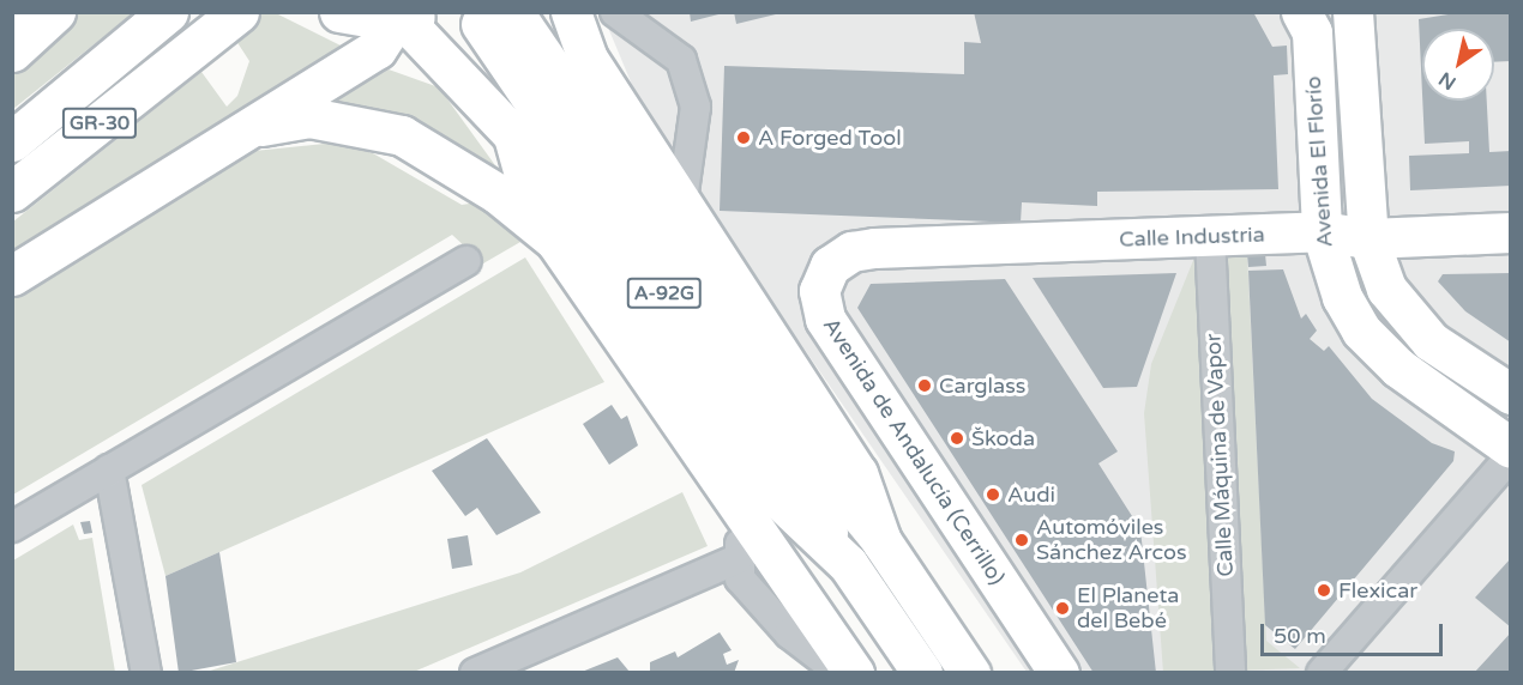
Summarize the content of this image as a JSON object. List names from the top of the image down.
{
  "streets": {
    "main road": [
      "GR-30",
      "Avenida El Florío",
      "Calle Industria",
      "A-92G",
      "Avenida de Andalucía (Cerrillo)"
    ],
    "street": ["Calle Máquina de Vapor"]
  },
  "crossings": [
    ["Avenida El Florío", "Calle Industria"],
    ["Calle Industria", "Avenida de Andalucía (Cerrillo)"],
    ["Calle Industria", "Calle Máquina de Vapor"]
  ],
  "places": [
    "A Forged Tool",
    "Carglass",
    "Škoda",
    "Audi",
    "Automóviles Sánchez Arcos",
    "Flexicar",
    "El Planeta del Bebé"
  ],
  "scale_bar": "50 m",
  "north": "bottom left"
}
